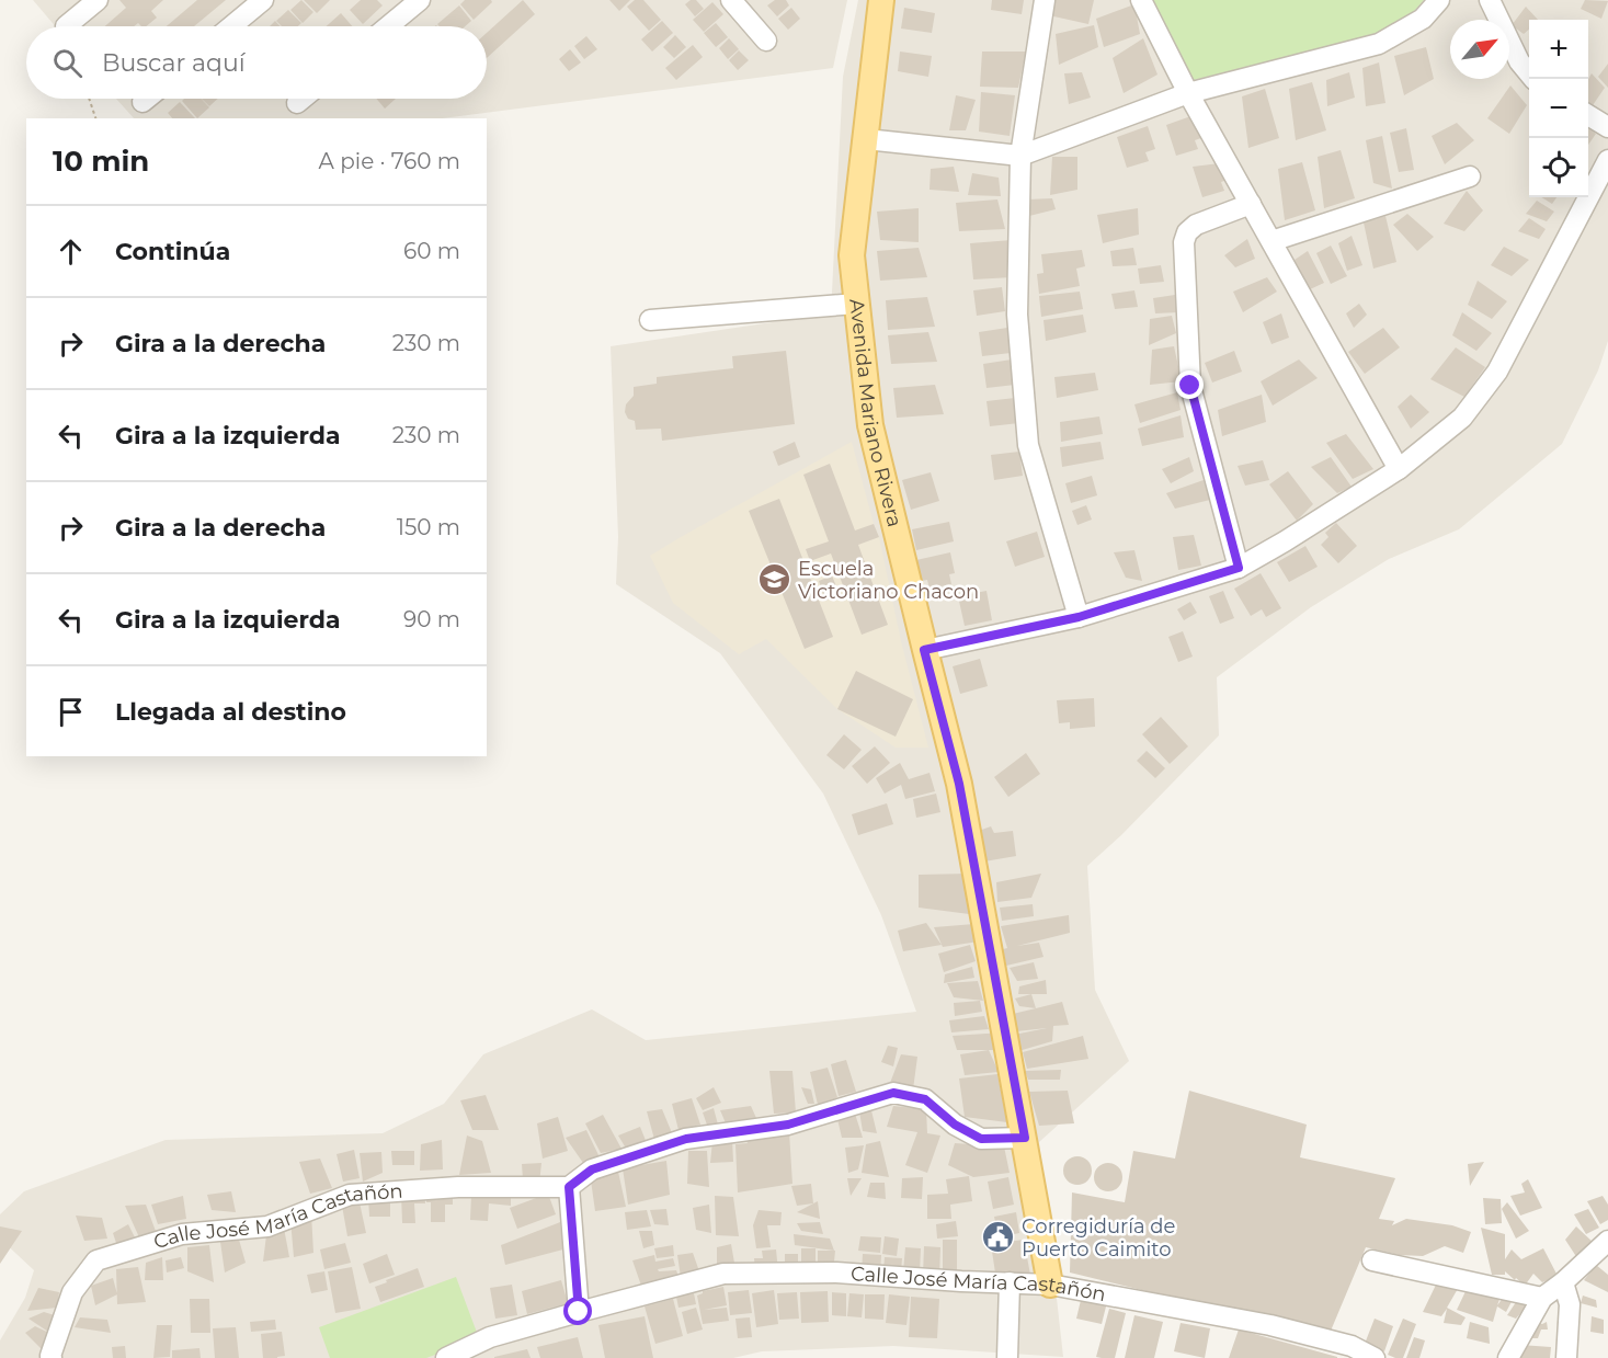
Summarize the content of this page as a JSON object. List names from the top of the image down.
{
  "streets": {
    "main road": ["Avenida Mariano Rivera"],
    "street": ["Calle José María Castañón"]
  },
  "crossings": [
    ["Avenida Mariano Rivera", "Calle José María Castañón"]
  ],
  "places": {
    "school or university": ["Escuela Victoriano Chacon"],
    "public building": ["Corregiduría de Puerto Caimito"]
  },
  "north": "top right",
  "page": {
    "map_buttons": ["+", "−"],
    "search": "Buscar aquí",
    "heading": ["10 min", "A pie · 760 m"],
    "list": [
      ["Continúa", "60 m"],
      ["Gira a la derecha", "230 m"],
      ["Gira a la izquierda", "230 m"],
      ["Gira a la derecha", "150 m"],
      ["Gira a la izquierda", "90 m"],
      "Llegada al destino"
    ]
  }
}
